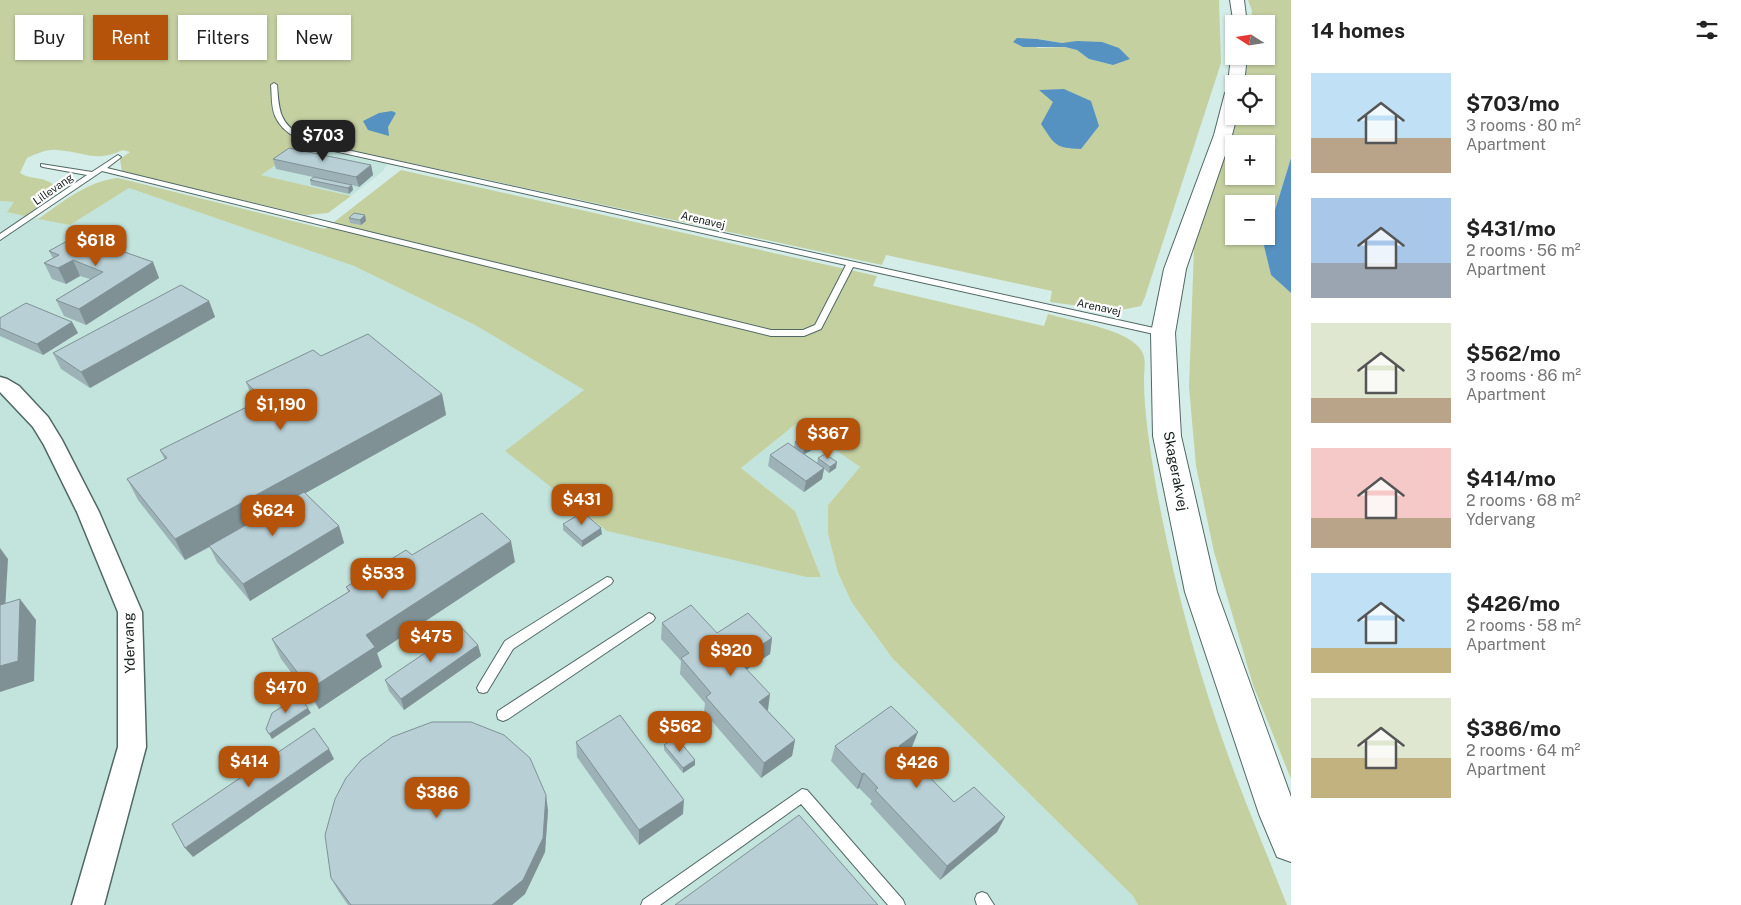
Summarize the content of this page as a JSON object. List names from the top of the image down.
{
  "streets": {
    "street": ["Skagerakvej", "Ydervang"],
    "lane": ["Lillevang", "Arenavej"]
  },
  "crossings": [
    ["Arenavej", "Skagerakvej"]
  ],
  "north": "left",
  "page": {
    "heading": "14 homes",
    "map_buttons": ["+", "−"],
    "chip": [
      "Buy",
      "Rent",
      "Filters",
      "New"
    ],
    "list": [
      {
        "name": "$703/mo",
        "note": "3 rooms · 80 m² · Apartment"
      },
      {
        "name": "$431/mo",
        "note": "2 rooms · 56 m² · Apartment"
      },
      {
        "name": "$562/mo",
        "note": "3 rooms · 86 m² · Apartment"
      },
      {
        "name": "$414/mo",
        "note": "2 rooms · 68 m² · Ydervang"
      },
      {
        "name": "$426/mo",
        "note": "2 rooms · 58 m² · Apartment"
      },
      {
        "name": "$386/mo",
        "note": "2 rooms · 64 m² · Apartment"
      }
    ],
    "price": [
      "$703",
      "$618",
      "$1,190",
      "$367",
      "$431",
      "$624",
      "$533",
      "$475",
      "$920",
      "$470",
      "$562",
      "$414",
      "$426",
      "$386"
    ]
  }
}
